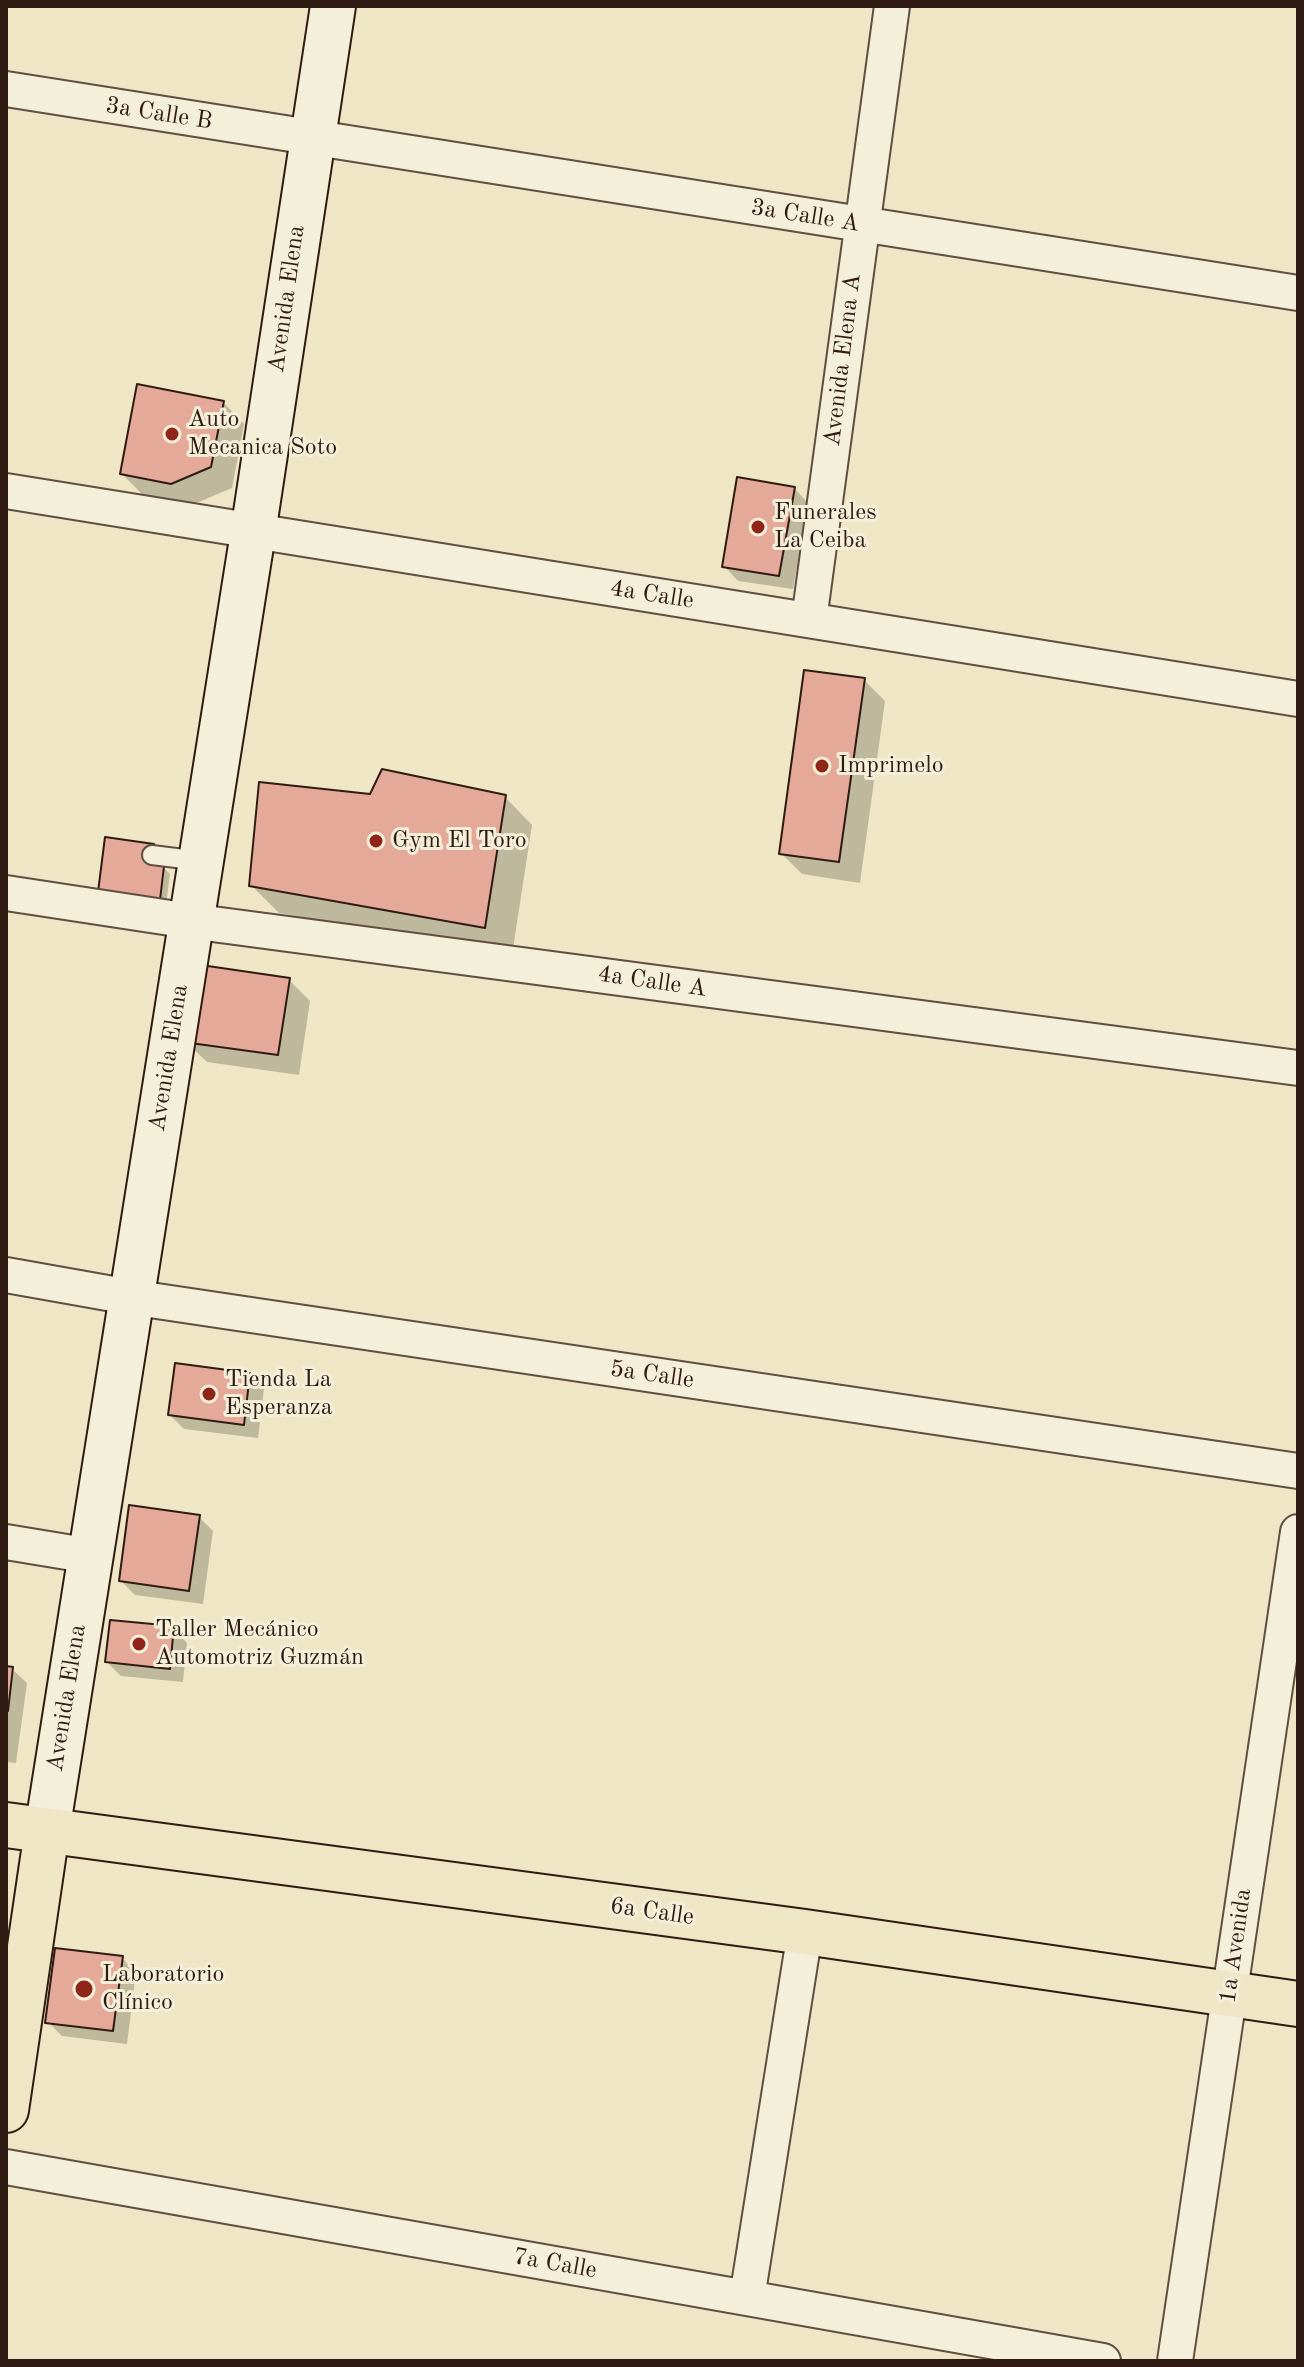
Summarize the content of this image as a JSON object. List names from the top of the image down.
{
  "streets": {
    "main road": ["Avenida Elena", "6a Calle"],
    "street": [
      "3a Calle B",
      "3a Calle A",
      "Avenida Elena A",
      "4a Calle",
      "4a Calle A",
      "5a Calle",
      "1a Avenida",
      "7a Calle"
    ]
  },
  "crossings": [
    ["3a Calle B", "3a Calle A"],
    ["3a Calle B", "Avenida Elena"],
    ["3a Calle A", "Avenida Elena"],
    ["3a Calle A", "Avenida Elena A"],
    ["Avenida Elena", "4a Calle"],
    ["Avenida Elena", "4a Calle A"],
    ["Avenida Elena", "5a Calle"],
    ["Avenida Elena", "6a Calle"],
    ["Avenida Elena A", "4a Calle"],
    ["6a Calle", "1a Avenida"]
  ],
  "places": [
    "Auto Mecanica Soto",
    "Funerales La Ceiba",
    "Imprimelo",
    "Gym El Toro",
    "Tienda La Esperanza",
    "Taller Mecánico Automotriz Guzmán",
    "Laboratorio Clínico"
  ]
}
